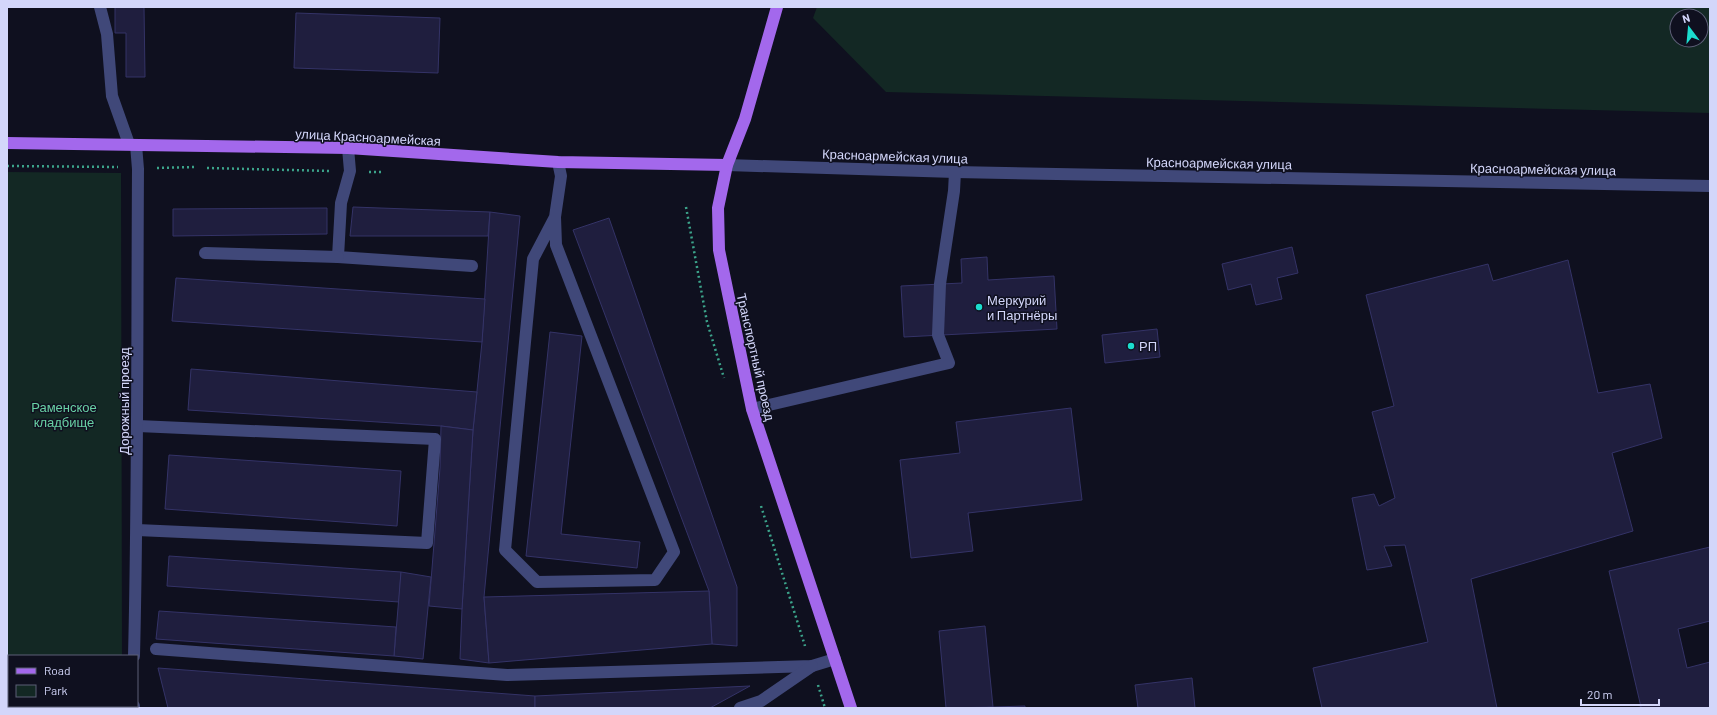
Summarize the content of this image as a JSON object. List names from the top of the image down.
{
  "streets": {
    "main road": ["улица Красноармейская", "Транспортный проезд"],
    "street": ["Красноармейская улица", "Дорожный проезд"]
  },
  "crossings": [
    ["улица Красноармейская", "Красноармейская улица"],
    ["улица Красноармейская", "Транспортный проезд"],
    ["улица Красноармейская", "Дорожный проезд"],
    ["Красноармейская улица", "Транспортный проезд"]
  ],
  "parks": ["Раменское кладбище"],
  "places": ["Меркурий и Партнёры", "РП"],
  "legend": ["Road", "Park"],
  "scale_bar": "20 m",
  "north": "top"
}
